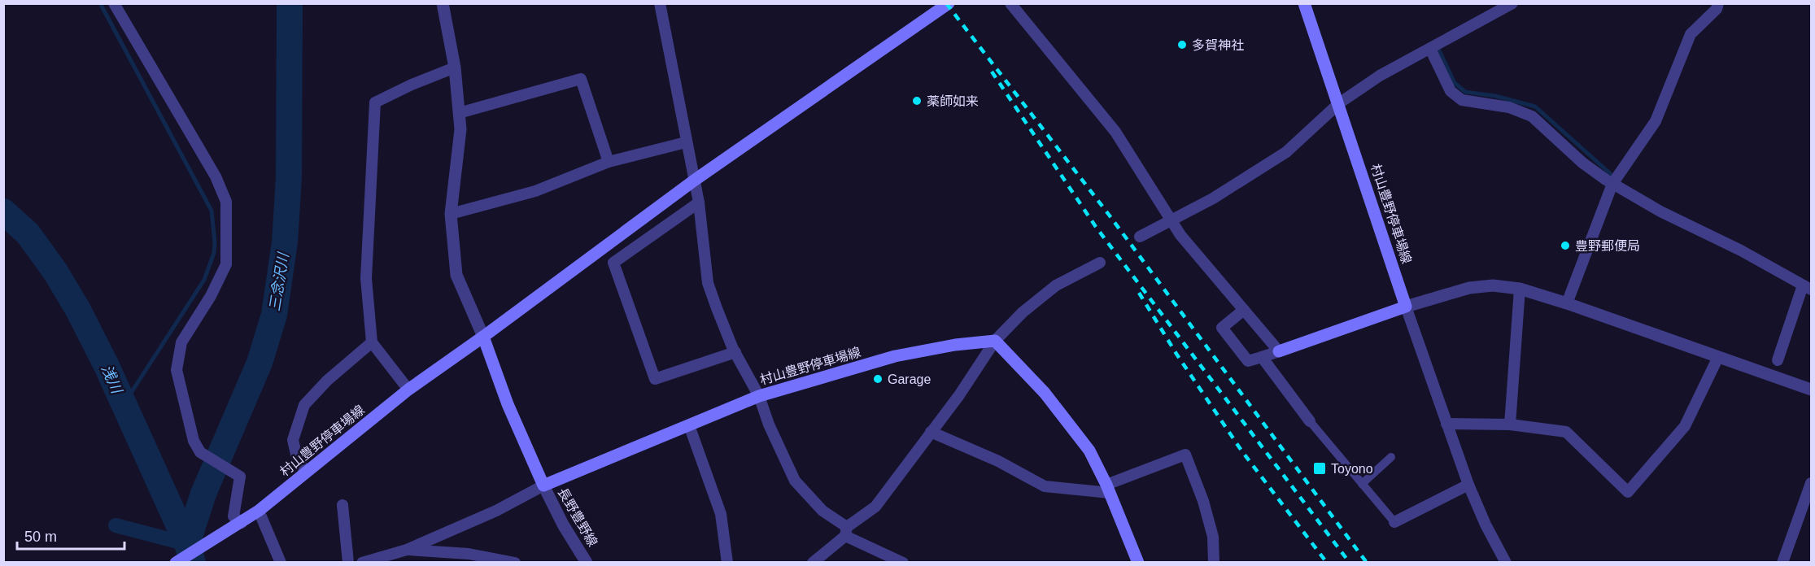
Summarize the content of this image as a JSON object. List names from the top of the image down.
{
  "streets": {
    "main road": ["村山豊野停車場線"],
    "street": ["長野豊野線"]
  },
  "crossings": [
    ["村山豊野停車場線", "長野豊野線"]
  ],
  "water": ["三念沢川", "浅川"],
  "places": {
    "other": [
      "多賀神社",
      "薬師如来",
      "豊野郵便局",
      "Garage"
    ],
    "transit": ["Toyono"]
  },
  "scale_bar": "50 m"
}
